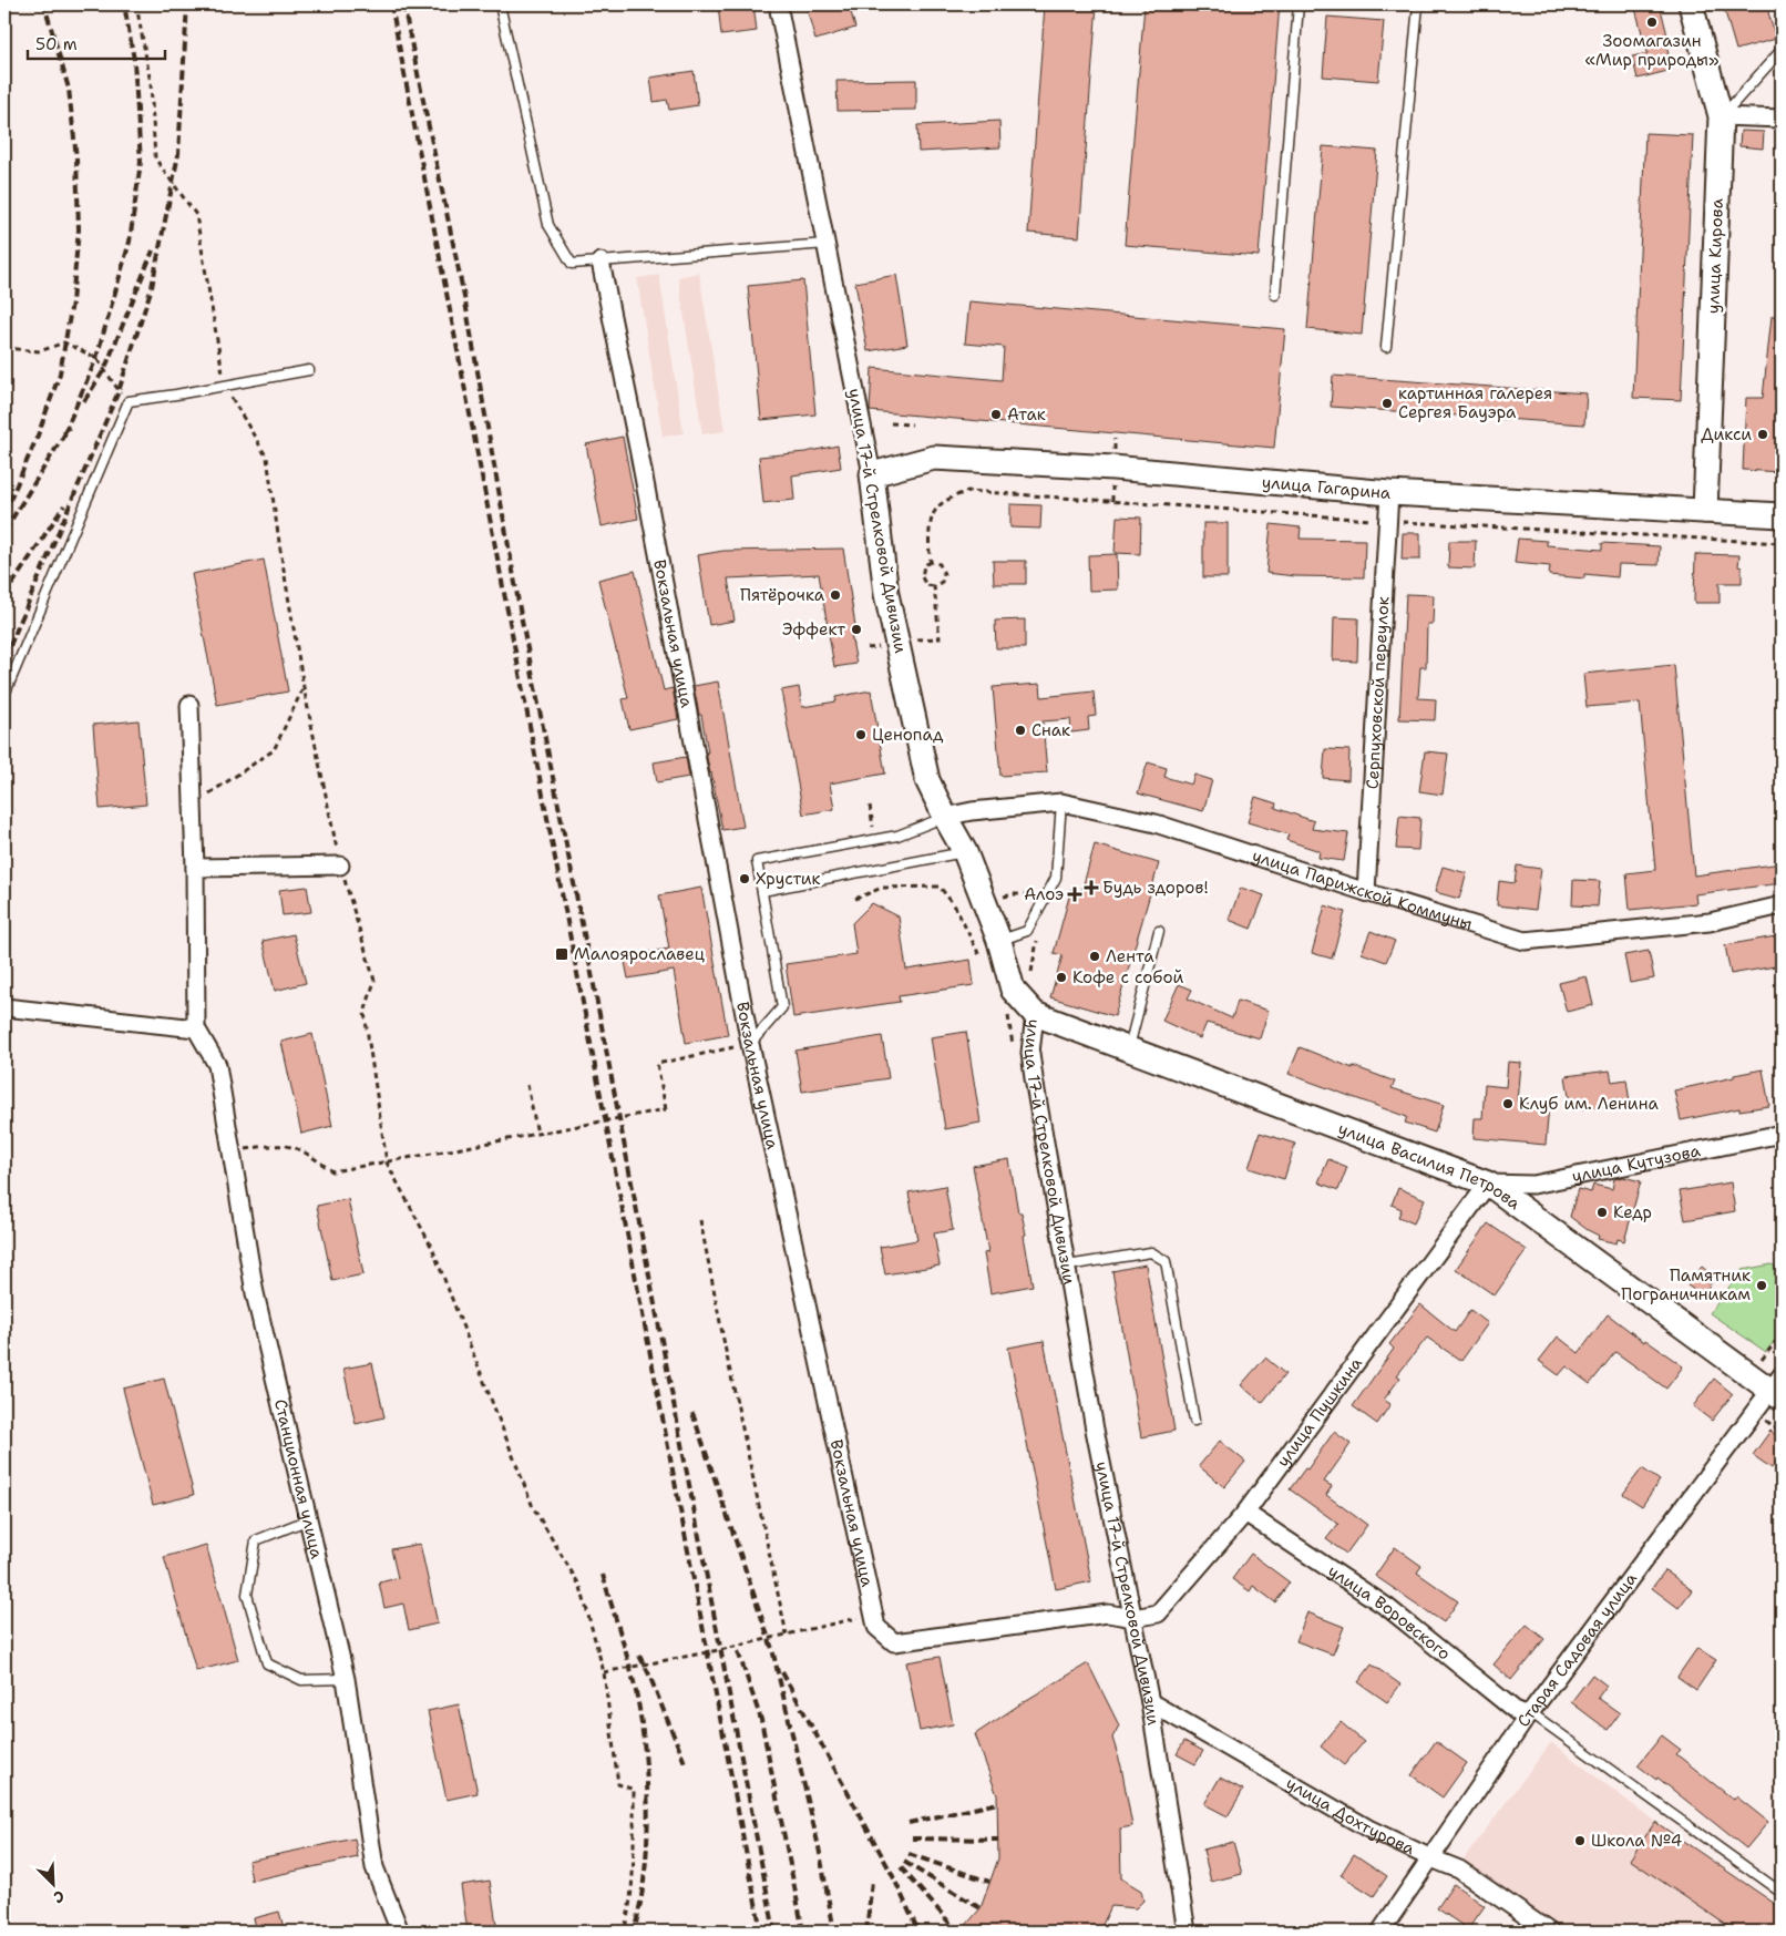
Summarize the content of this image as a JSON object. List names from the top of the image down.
{
  "streets": {
    "main road": [
      "улица Кирова",
      "улица Гагарина",
      "улица 17-й Стрелковой Дивизии",
      "улица Василия Петрова"
    ],
    "street": [
      "Вокзальная улица",
      "Серпуховской переулок",
      "улица Парижской Коммуны",
      "улица Кутузова",
      "улица Пушкина",
      "Станционная улица",
      "улица Воровского",
      "Старая Садовая улица",
      "улица Дохтурова"
    ]
  },
  "crossings": [
    ["улица Кирова", "улица Гагарина"],
    ["улица Гагарина", "улица 17-й Стрелковой Дивизии"],
    ["улица Гагарина", "Серпуховской переулок"],
    ["улица 17-й Стрелковой Дивизии", "Вокзальная улица"],
    ["улица 17-й Стрелковой Дивизии", "улица Парижской Коммуны"],
    ["улица 17-й Стрелковой Дивизии", "улица Василия Петрова"],
    ["улица 17-й Стрелковой Дивизии", "улица Пушкина"],
    ["улица 17-й Стрелковой Дивизии", "улица Дохтурова"],
    ["Вокзальная улица", "улица Пушкина"],
    ["Серпуховской переулок", "улица Парижской Коммуны"],
    ["улица Кутузова", "улица Василия Петрова"],
    ["улица Кутузова", "улица Пушкина"],
    ["улица Василия Петрова", "улица Пушкина"],
    ["улица Василия Петрова", "Старая Садовая улица"],
    ["улица Пушкина", "улица Воровского"],
    ["улица Воровского", "Старая Садовая улица"],
    ["Старая Садовая улица", "улица Дохтурова"]
  ],
  "places": {
    "other": [
      "Зоомагазин «Мир природы»",
      "картинная галерея Сергея Бауэра",
      "Атак",
      "Дикси",
      "Пятёрочка",
      "Эффект",
      "Снак",
      "Ценопад",
      "Хрустик",
      "Лента",
      "Кофе с собой",
      "Клуб им. Ленина",
      "Кедр",
      "Памятник Пограничникам",
      "Школа №4"
    ],
    "health": ["Будь здоров!", "Алоэ"],
    "transit": ["Малоярославец"]
  },
  "scale_bar": "50 m",
  "north": "bottom right"
}
